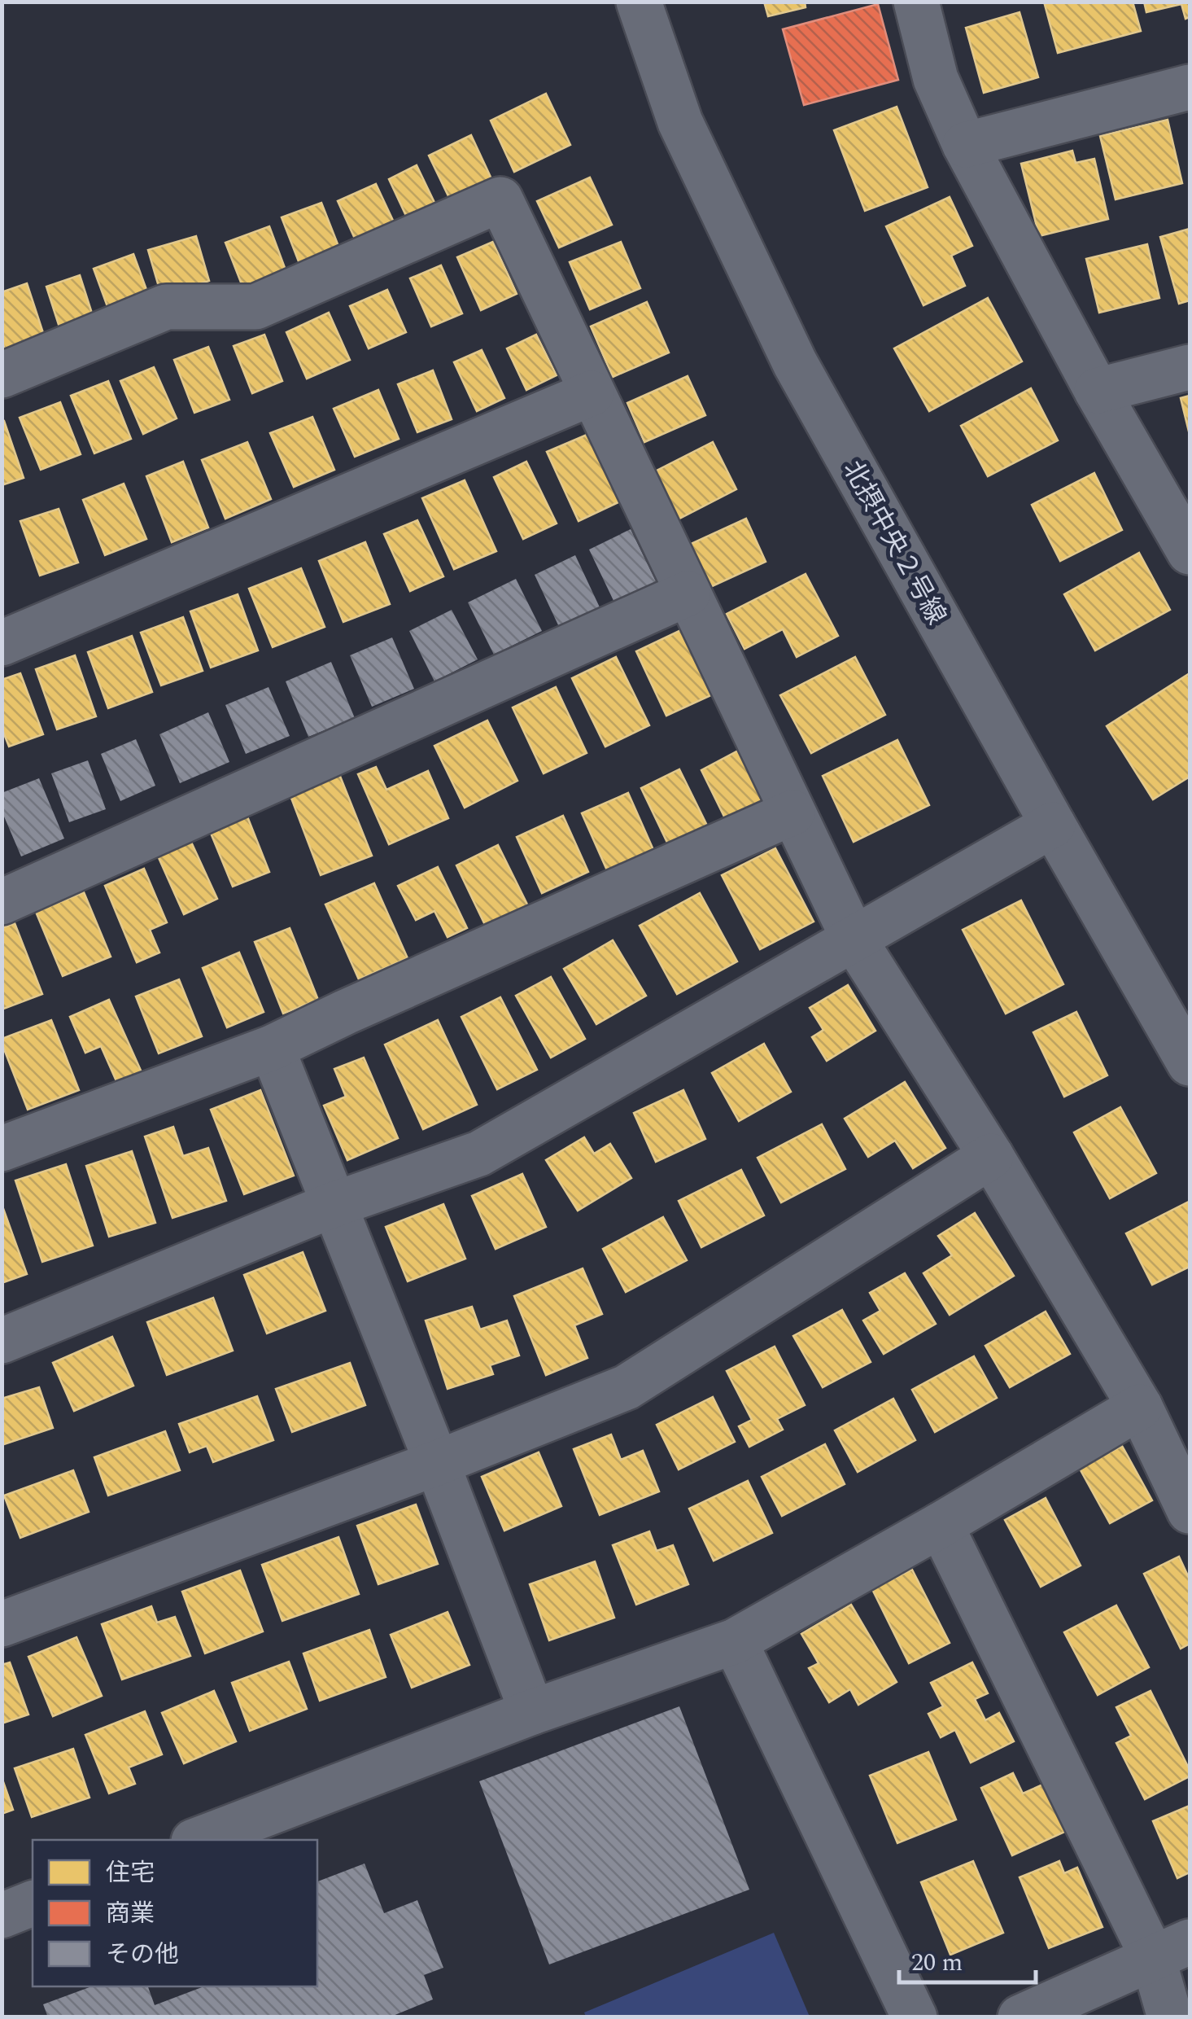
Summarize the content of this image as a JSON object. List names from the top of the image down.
{
  "streets": {
    "street": ["北摂中央２号線"]
  },
  "legend": ["住宅", "商業", "その他"],
  "scale_bar": "20 m"
}
